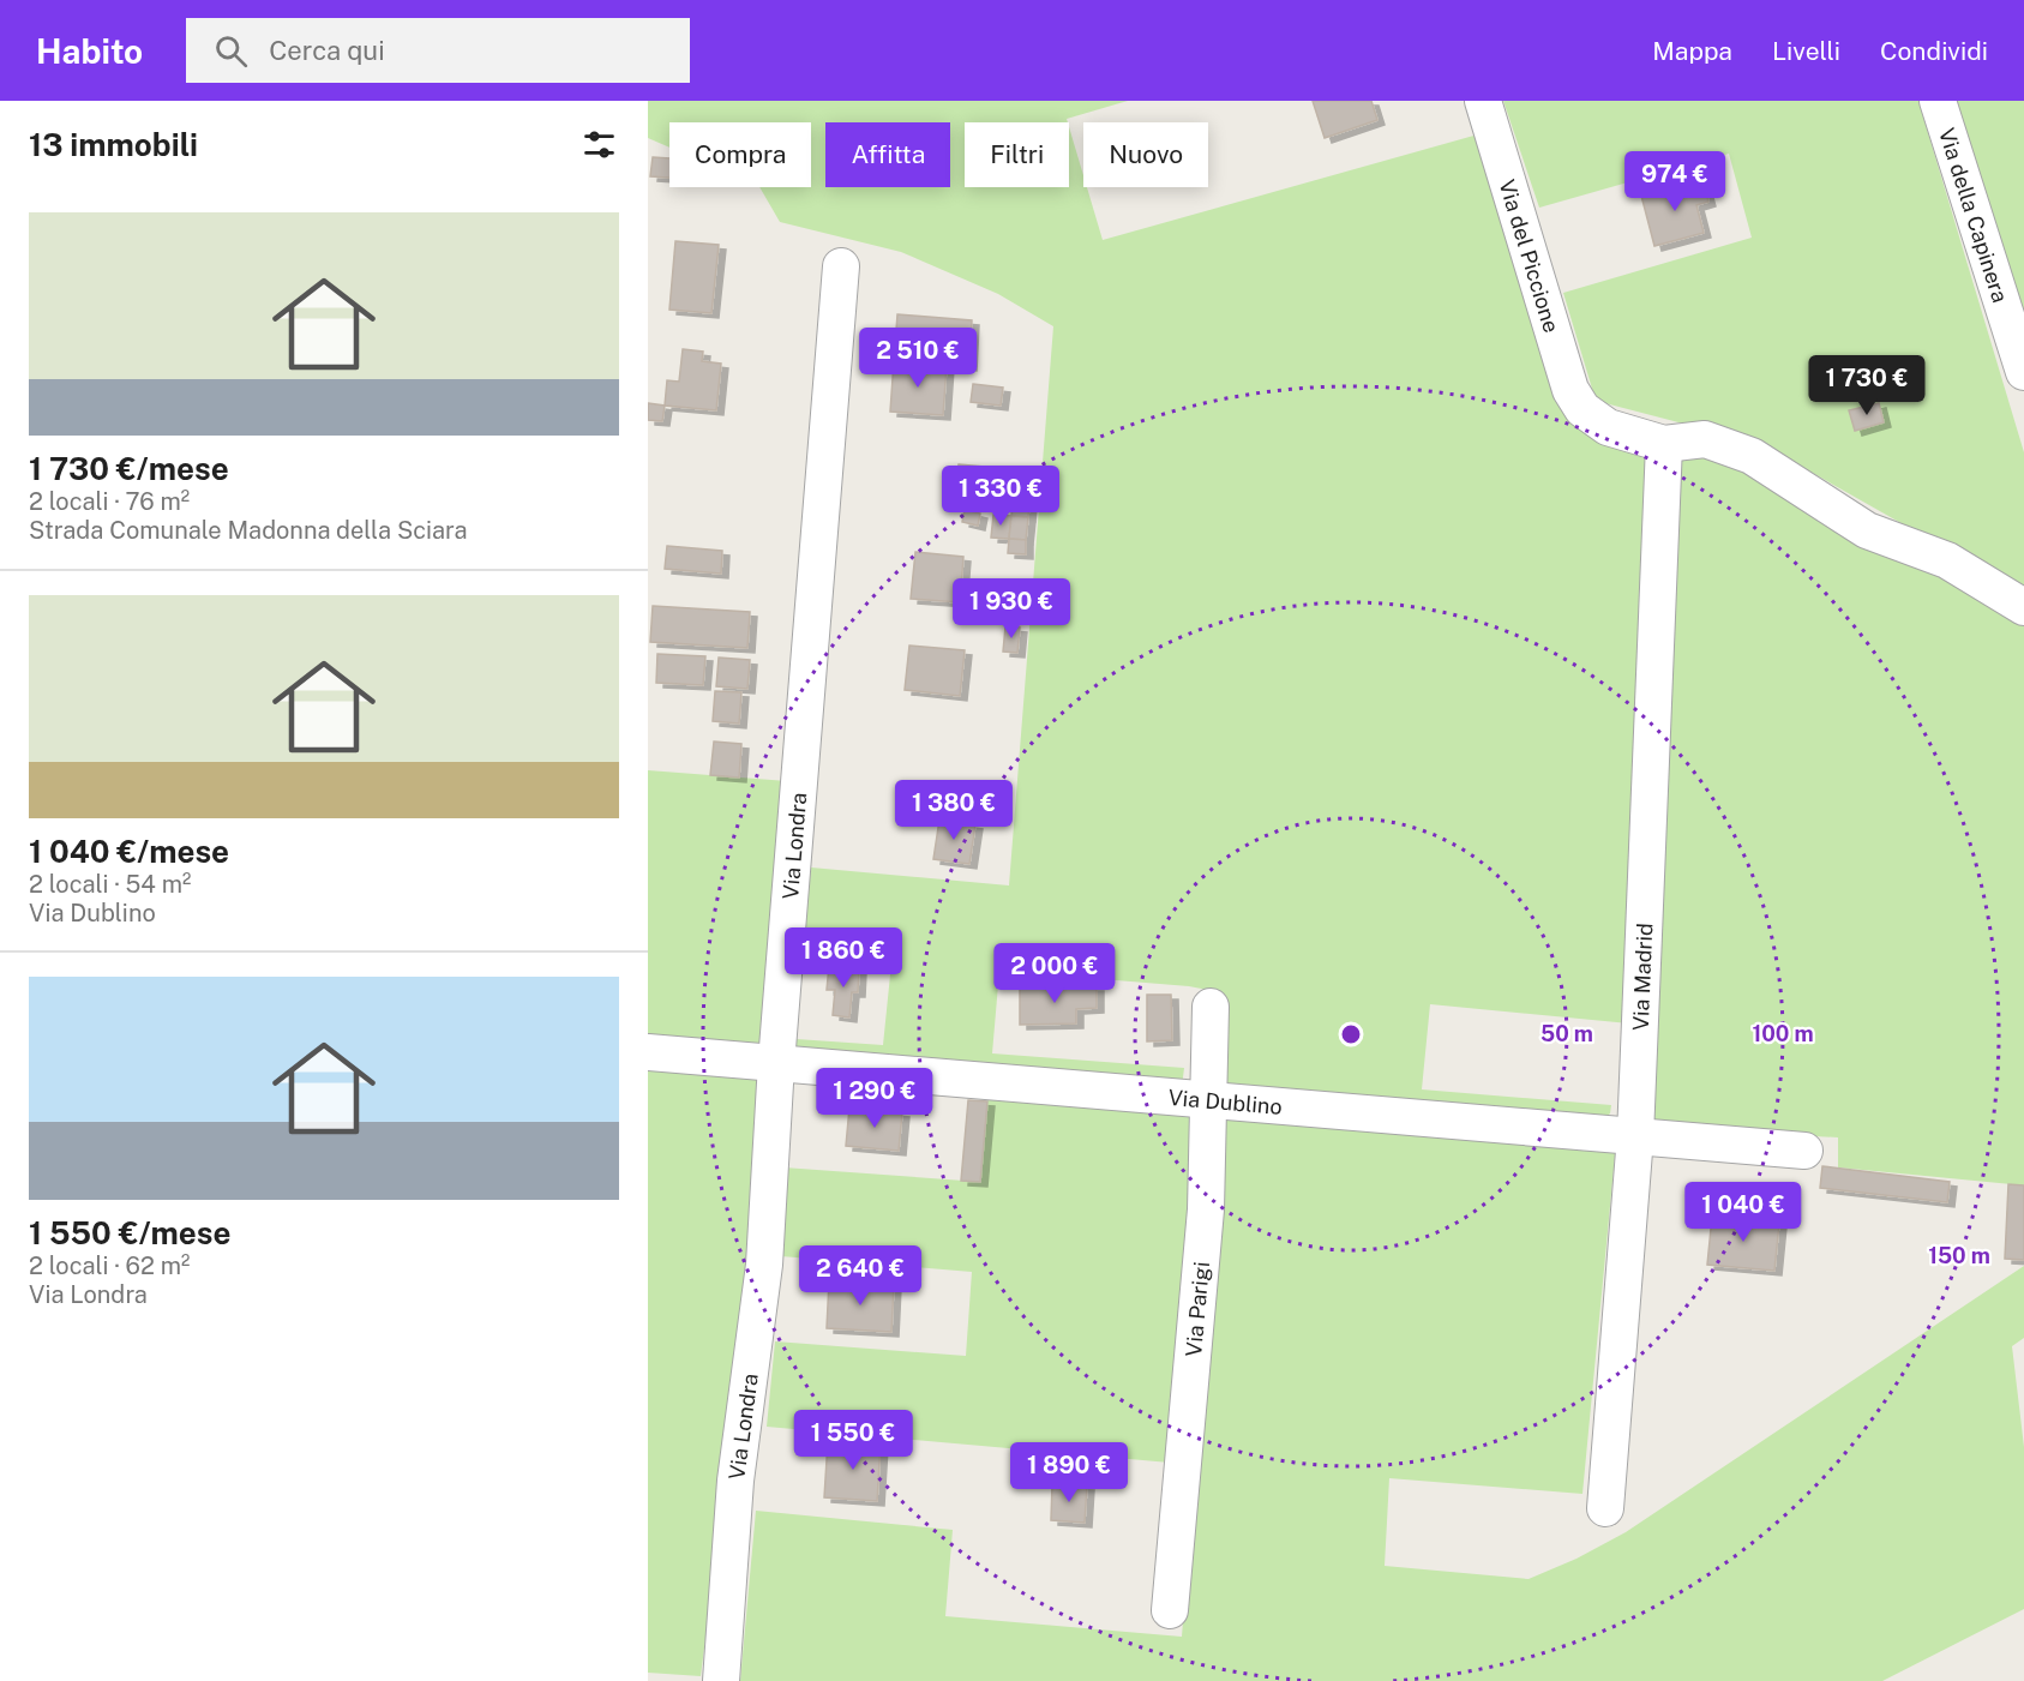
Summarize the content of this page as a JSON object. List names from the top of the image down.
{
  "streets": {
    "street": [
      "Via della Capinera",
      "Via del Piccione",
      "Via Londra",
      "Via Madrid",
      "Via Dublino",
      "Via Parigi"
    ]
  },
  "crossings": [
    ["Via del Piccione", "Via Madrid"],
    ["Via Londra", "Via Dublino"],
    ["Via Madrid", "Via Dublino"],
    ["Via Dublino", "Via Parigi"]
  ],
  "page": {
    "header": "Habito",
    "search": "Cerca qui",
    "nav": ["Mappa", "Livelli", "Condividi"],
    "heading": "13 immobili",
    "chip": [
      "Compra",
      "Affitta",
      "Filtri",
      "Nuovo"
    ],
    "price": [
      "974 €",
      "2 510 €",
      "1 730 €",
      "1 330 €",
      "1 930 €",
      "1 380 €",
      "1 860 €",
      "2 000 €",
      "1 290 €",
      "1 040 €",
      "2 640 €",
      "1 550 €",
      "1 890 €"
    ],
    "list": [
      {
        "name": "1 730 €/mese",
        "note": "2 locali · 76 m² · Strada Comunale Madonna della Sciara"
      },
      {
        "name": "1 040 €/mese",
        "note": "2 locali · 54 m² · Via Dublino"
      },
      {
        "name": "1 550 €/mese",
        "note": "2 locali · 62 m² · Via Londra"
      }
    ]
  },
  "rings": ["50 m", "100 m", "150 m"]
}
